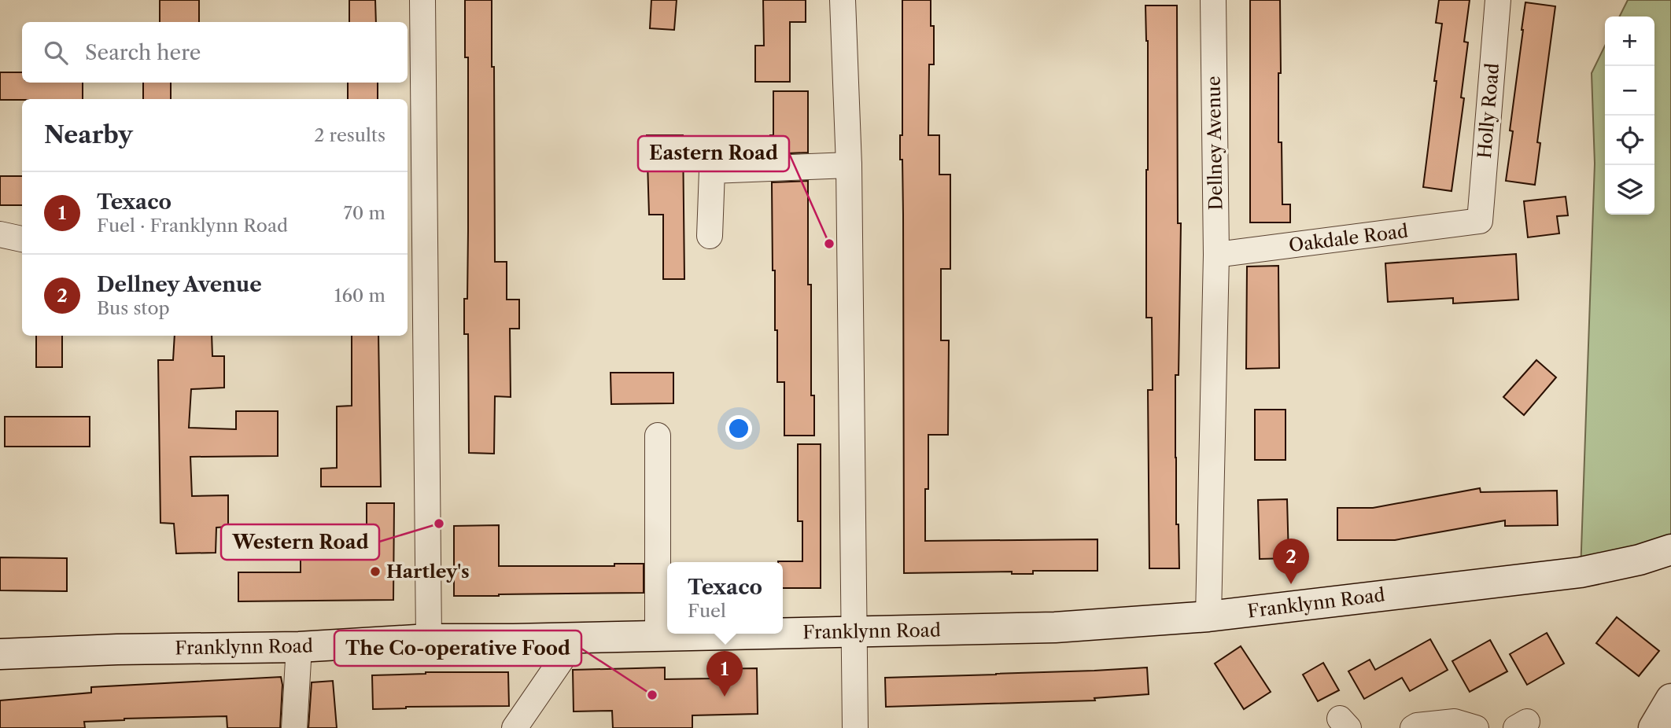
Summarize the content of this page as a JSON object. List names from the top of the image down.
{
  "streets": {
    "main road": ["Franklynn Road"],
    "street": ["Holly Road", "Dellney Avenue", "Oakdale Road"]
  },
  "crossings": [
    ["Holly Road", "Oakdale Road"],
    ["Dellney Avenue", "Oakdale Road"],
    ["Dellney Avenue", "Franklynn Road"]
  ],
  "places": [
    "Eastern Road",
    "Western Road",
    "Hartley's",
    "The Co-operative Food"
  ],
  "page": {
    "map_buttons": ["+", "−"],
    "search": "Search here",
    "heading": ["Nearby", "2 results"],
    "list": [
      {
        "mark": "1",
        "name": "Texaco",
        "note": "Fuel · Franklynn Road",
        "value": "70 m"
      },
      {
        "mark": "2",
        "name": "Dellney Avenue",
        "note": "Bus stop",
        "value": "160 m"
      }
    ],
    "pins": ["2", "1"],
    "popup": ["Texaco", "Fuel"]
  }
}
